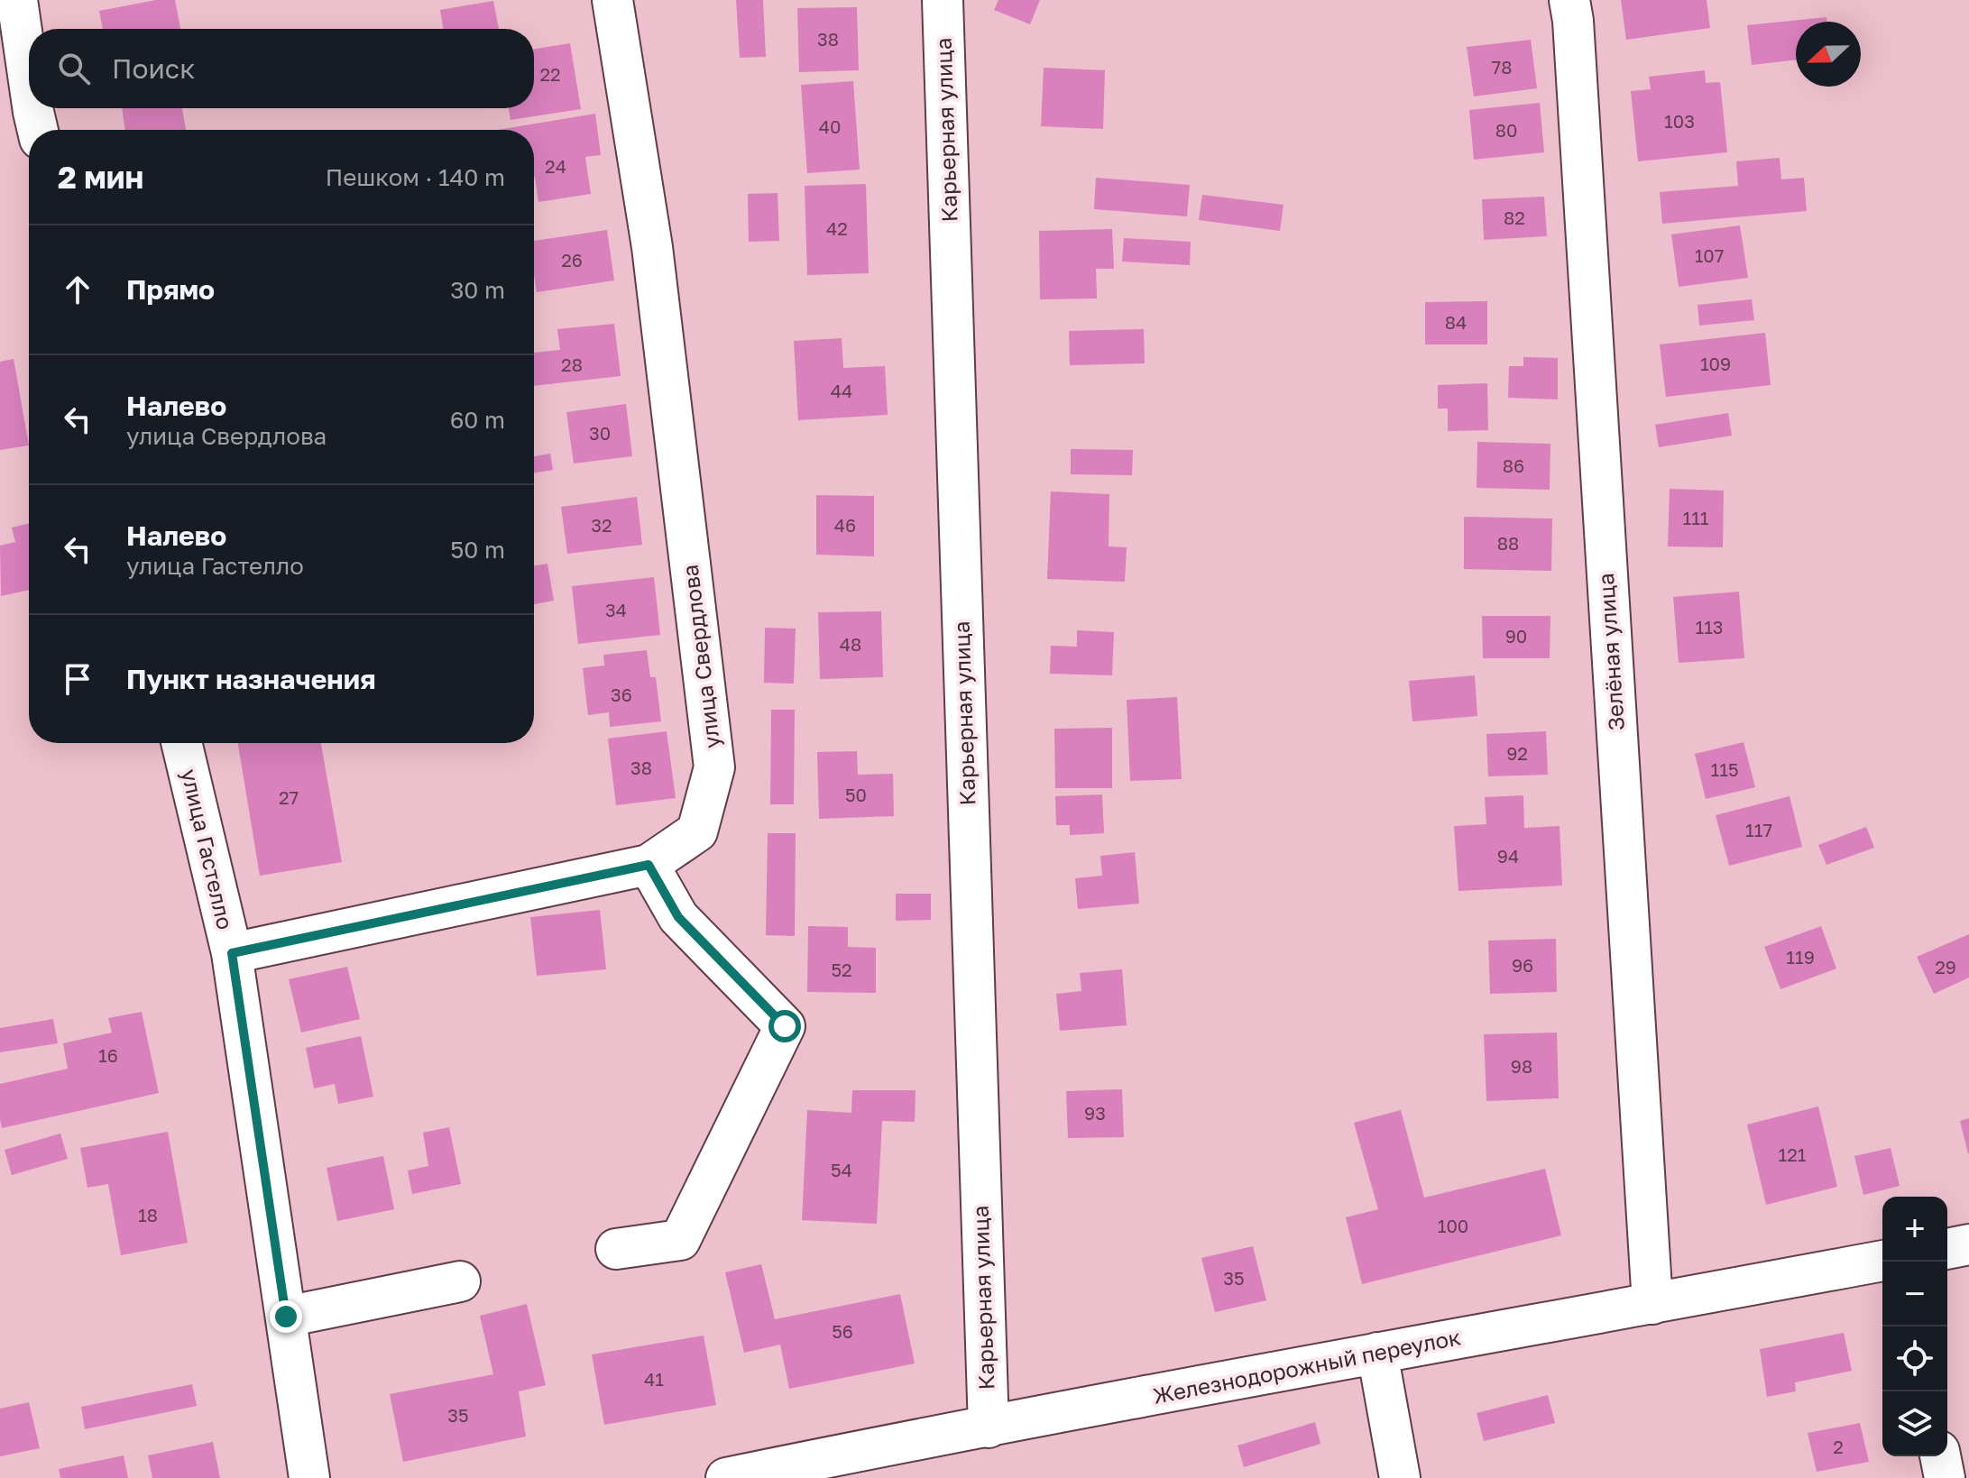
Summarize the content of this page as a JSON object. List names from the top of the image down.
{
  "streets": {
    "street": [
      "Карьерная улица",
      "Зелёная улица",
      "улица Свердлова",
      "улица Гастелло",
      "Железнодорожный переулок"
    ]
  },
  "crossings": [
    ["Карьерная улица", "Железнодорожный переулок"],
    ["Зелёная улица", "Железнодорожный переулок"],
    ["улица Свердлова", "улица Гастелло"]
  ],
  "house_numbers": [
    "38",
    "78",
    "22",
    "103",
    "40",
    "80",
    "24",
    "82",
    "42",
    "107",
    "26",
    "84",
    "109",
    "28",
    "44",
    "30",
    "86",
    "111",
    "32",
    "46",
    "88",
    "34",
    "113",
    "90",
    "48",
    "36",
    "92",
    "38",
    "115",
    "50",
    "27",
    "117",
    "94",
    "119",
    "96",
    "29",
    "52",
    "16",
    "98",
    "93",
    "121",
    "54",
    "18",
    "100",
    "35",
    "56",
    "41",
    "35",
    "2"
  ],
  "north": "left",
  "page": {
    "search": "Поиск",
    "heading": ["2 мин", "Пешком · 140 m"],
    "list": [
      ["Прямо", "30 m"],
      ["Налево", "улица Свердлова", "60 m"],
      ["Налево", "улица Гастелло", "50 m"],
      "Пункт назначения"
    ],
    "map_buttons": ["+", "−"]
  }
}
